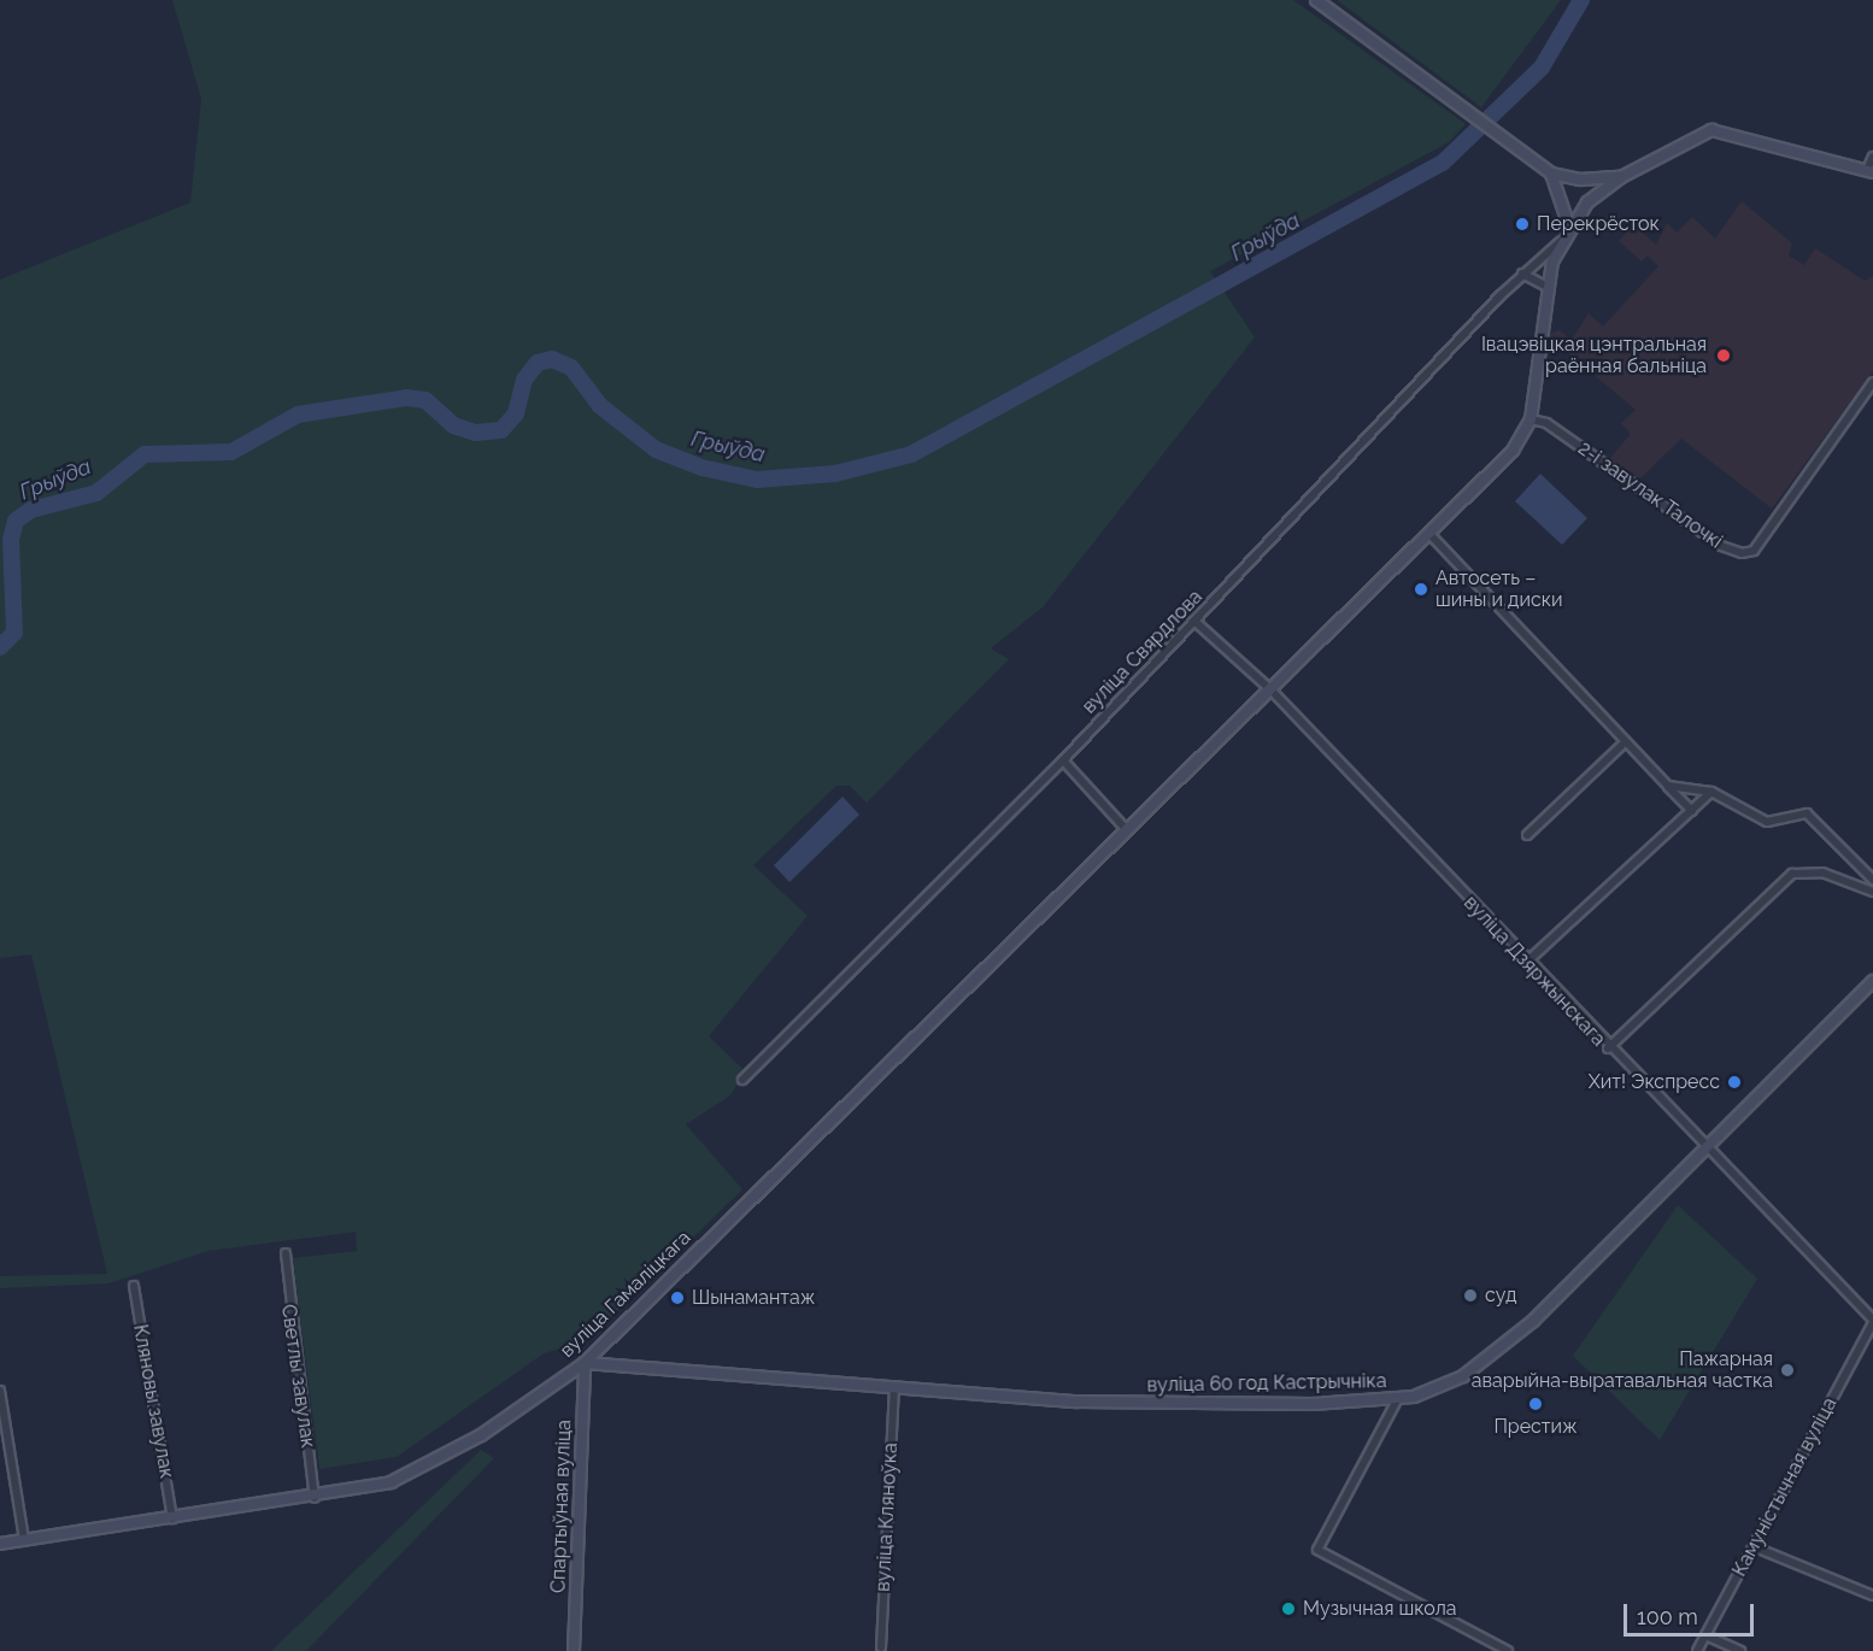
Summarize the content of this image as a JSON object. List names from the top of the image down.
{
  "streets": {
    "street": [
      "2-і завулак Талочкі",
      "вуліца Свярдлова",
      "вуліца Дзяржынскага",
      "вуліца Гамаліцкага",
      "Светлы завулак",
      "вуліца 60 год Кастрычніка",
      "Кляновы завулак",
      "Камуністычная вуліца",
      "Спартыўная вуліца",
      "вуліца Кляноўка"
    ]
  },
  "crossings": [
    ["2-і завулак Талочкі", "вуліца Свярдлова"],
    ["вуліца Свярдлова", "вуліца Дзяржынскага"],
    ["вуліца Свярдлова", "вуліца Гамаліцкага"],
    ["вуліца Дзяржынскага", "вуліца 60 год Кастрычніка"],
    ["вуліца Дзяржынскага", "Камуністычная вуліца"],
    ["вуліца Гамаліцкага", "Светлы завулак"],
    ["вуліца Гамаліцкага", "вуліца 60 год Кастрычніка"],
    ["вуліца Гамаліцкага", "Кляновы завулак"],
    ["вуліца Гамаліцкага", "Спартыўная вуліца"],
    ["вуліца 60 год Кастрычніка", "Спартыўная вуліца"],
    ["вуліца 60 год Кастрычніка", "вуліца Кляноўка"]
  ],
  "water": ["Грыўда"],
  "places": [
    "Перекрёсток",
    "Івацэвіцкая цэнтральная раённая бальніца",
    "Автосеть – шины и диски",
    "Хит! Экспресс",
    "суд",
    "Шынамантаж",
    "Пажарная аварыйна-выратавальная частка",
    "Престиж",
    "Музычная школа"
  ],
  "scale_bar": "100 m"
}
